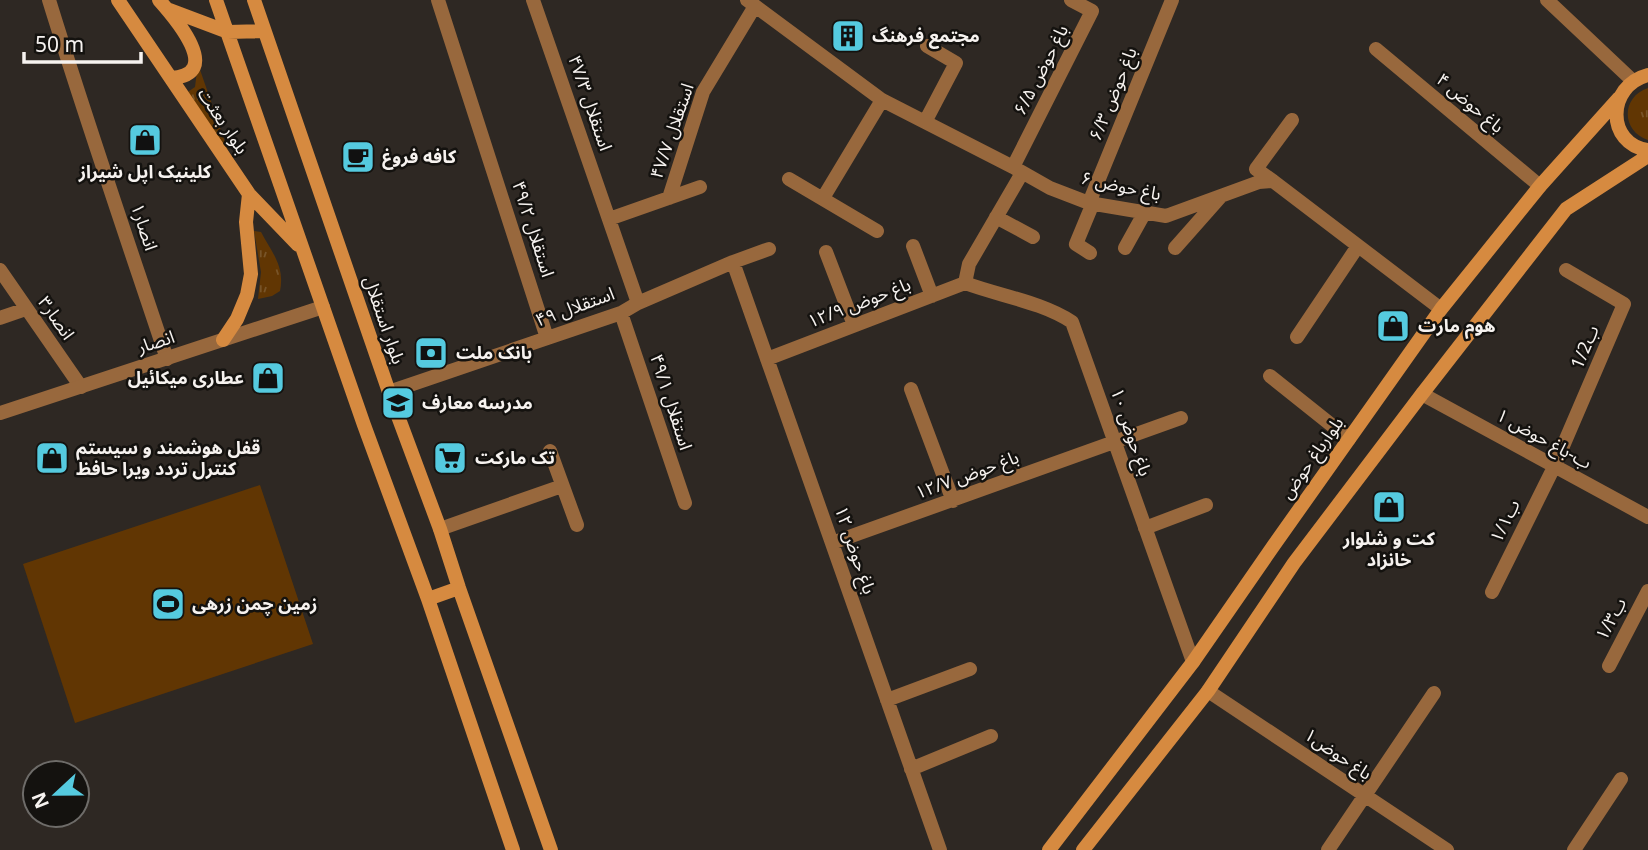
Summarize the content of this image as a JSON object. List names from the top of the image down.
{
  "streets": {
    "main road": ["بلوار بعثت", "بلوار استقلال", "بلوارباغ حوض"],
    "street": [
      "۶/۵ باغ حوض",
      "۶/۳ باغ حوض",
      "۴۷/۳ استقلال",
      "۴ باغ حوض",
      "۴۷/۷ استقلال",
      "۶ باغ حوض",
      "انصار۱",
      "۴۹/۲ استقلال",
      "۱۲/۹ باغ حوض",
      "۴۹ استقلال",
      "انصار۳",
      "انصار",
      "1/2ب",
      "۴۹/۱ استقلال",
      "۱۰ باغ حوض",
      "۱ ب-باغ حوض",
      "۱۲/۷ باغ حوض",
      "ب۱/۱",
      "۱۲ باغ حوض",
      "ب۱/۳",
      "باغ حوض۱"
    ]
  },
  "crossings": [
    ["۶/۵ باغ حوض", "۶ باغ حوض"],
    ["۶/۳ باغ حوض", "۶ باغ حوض"],
    ["۴۷/۳ استقلال", "۴۹ استقلال"],
    ["۴ باغ حوض", "بلوارباغ حوض"],
    ["۴۷/۷ استقلال", "۶ باغ حوض"],
    ["انصار۱", "انصار"],
    ["۴۹/۲ استقلال", "۴۹ استقلال"],
    ["۱۲/۹ باغ حوض", "۱۰ باغ حوض"],
    ["۱۲/۹ باغ حوض", "۱۲ باغ حوض"],
    ["۴۹ استقلال", "بلوار استقلال"],
    ["۴۹ استقلال", "۴۹/۱ استقلال"],
    ["۴۹ استقلال", "۱۲ باغ حوض"],
    ["انصار۳", "انصار"],
    ["1/2ب", "۱ ب-باغ حوض"],
    ["1/2ب", "ب۱/۱"],
    ["۱۰ باغ حوض", "بلوارباغ حوض"],
    ["۱۰ باغ حوض", "۱۲/۷ باغ حوض"],
    ["۱ ب-باغ حوض", "ب۱/۱"],
    ["۱۲/۷ باغ حوض", "۱۲ باغ حوض"]
  ],
  "places": {
    "building": ["مجتمع فرهنگ"],
    "shop": [
      "کلینیک اپل شیراز",
      "هوم مارت",
      "عطاری میکائیل",
      "قفل هوشمند و سیستم کنترل تردد ویرا حافظ",
      "کت و شلوار خانزاد"
    ],
    "cafe": ["کافه فروغ"],
    "bank": ["بانک ملت"],
    "school or university": ["مدرسه معارف"],
    "supermarket": ["تک مارکت"],
    "sports": ["زمین چمن زرهی"]
  },
  "scale_bar": "50 m",
  "north": "left"
}
